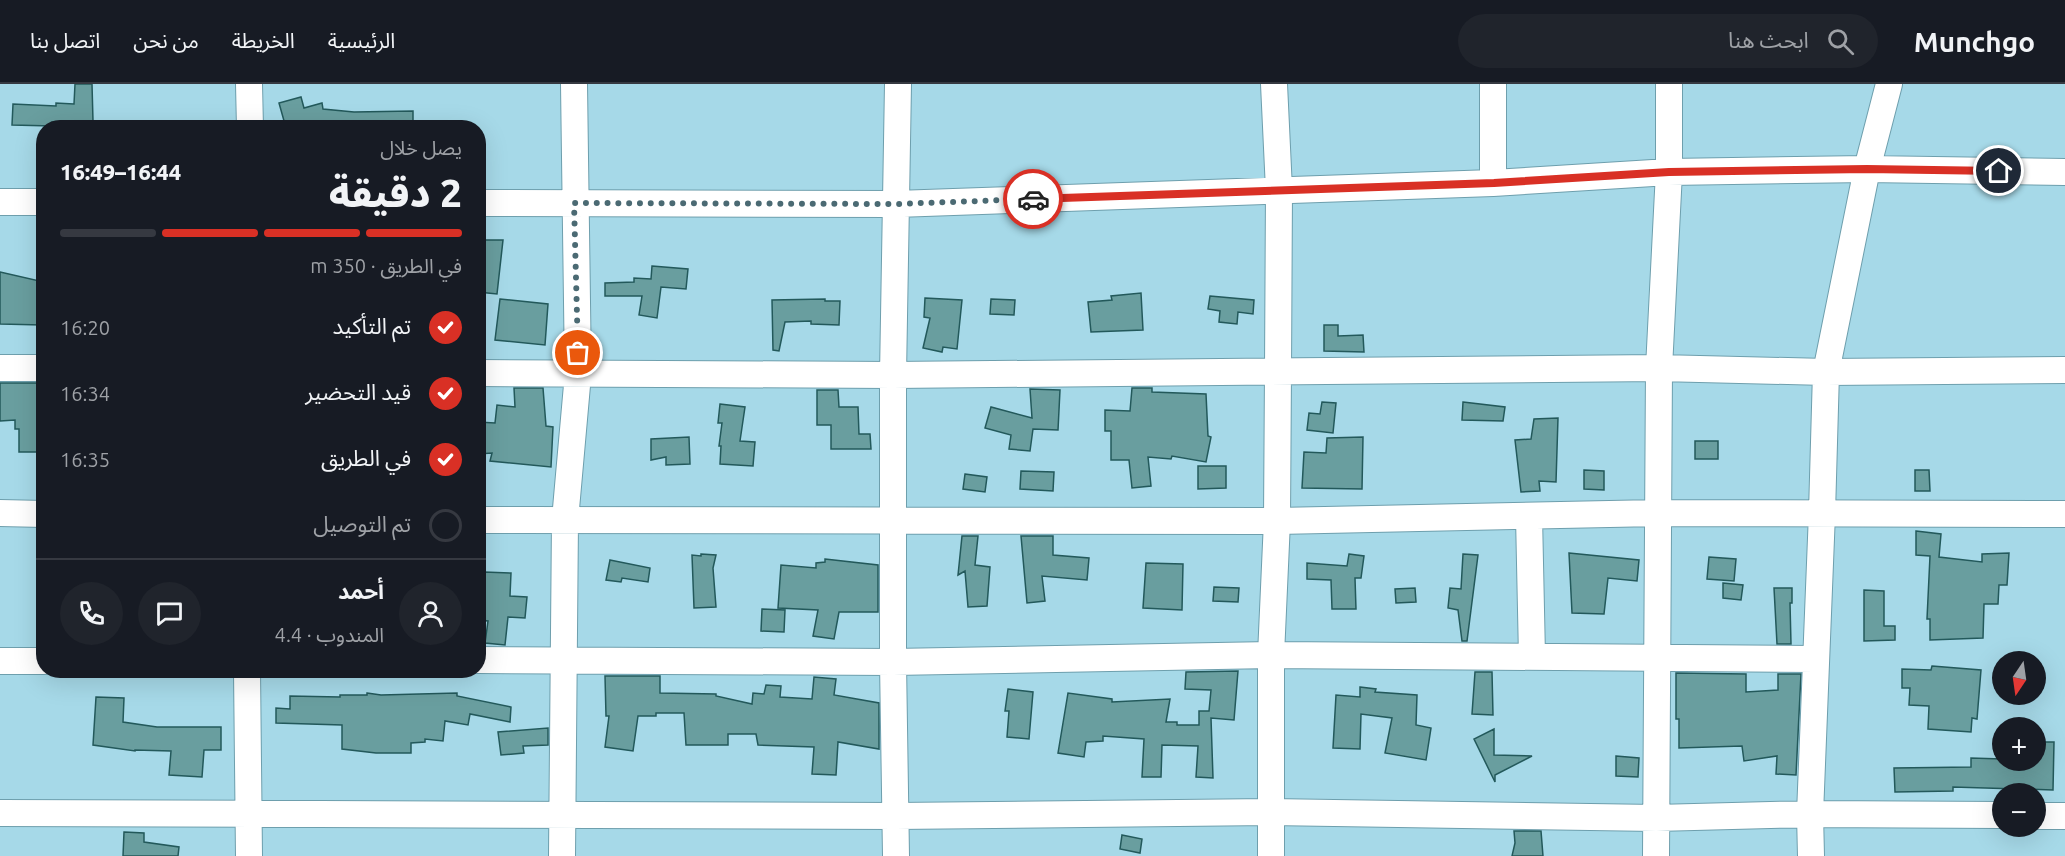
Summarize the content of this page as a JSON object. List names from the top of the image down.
{
  "north": "bottom",
  "page": {
    "header": "Munchgo",
    "search": "ابحث هنا",
    "nav": [
      "الرئيسية",
      "الخريطة",
      "من نحن",
      "اتصل بنا"
    ],
    "heading": ["2 دقيقة", "يصل خلال", "16:44–16:49"],
    "panel": ["أحمد", "المندوب · 4.4"],
    "bar": "في الطريق · 350 m",
    "list": [
      ["تم التأكيد", "16:20"],
      ["قيد التحضير", "16:34"],
      ["في الطريق", "16:35"],
      "تم التوصيل"
    ],
    "map_buttons": ["+", "−"]
  }
}
